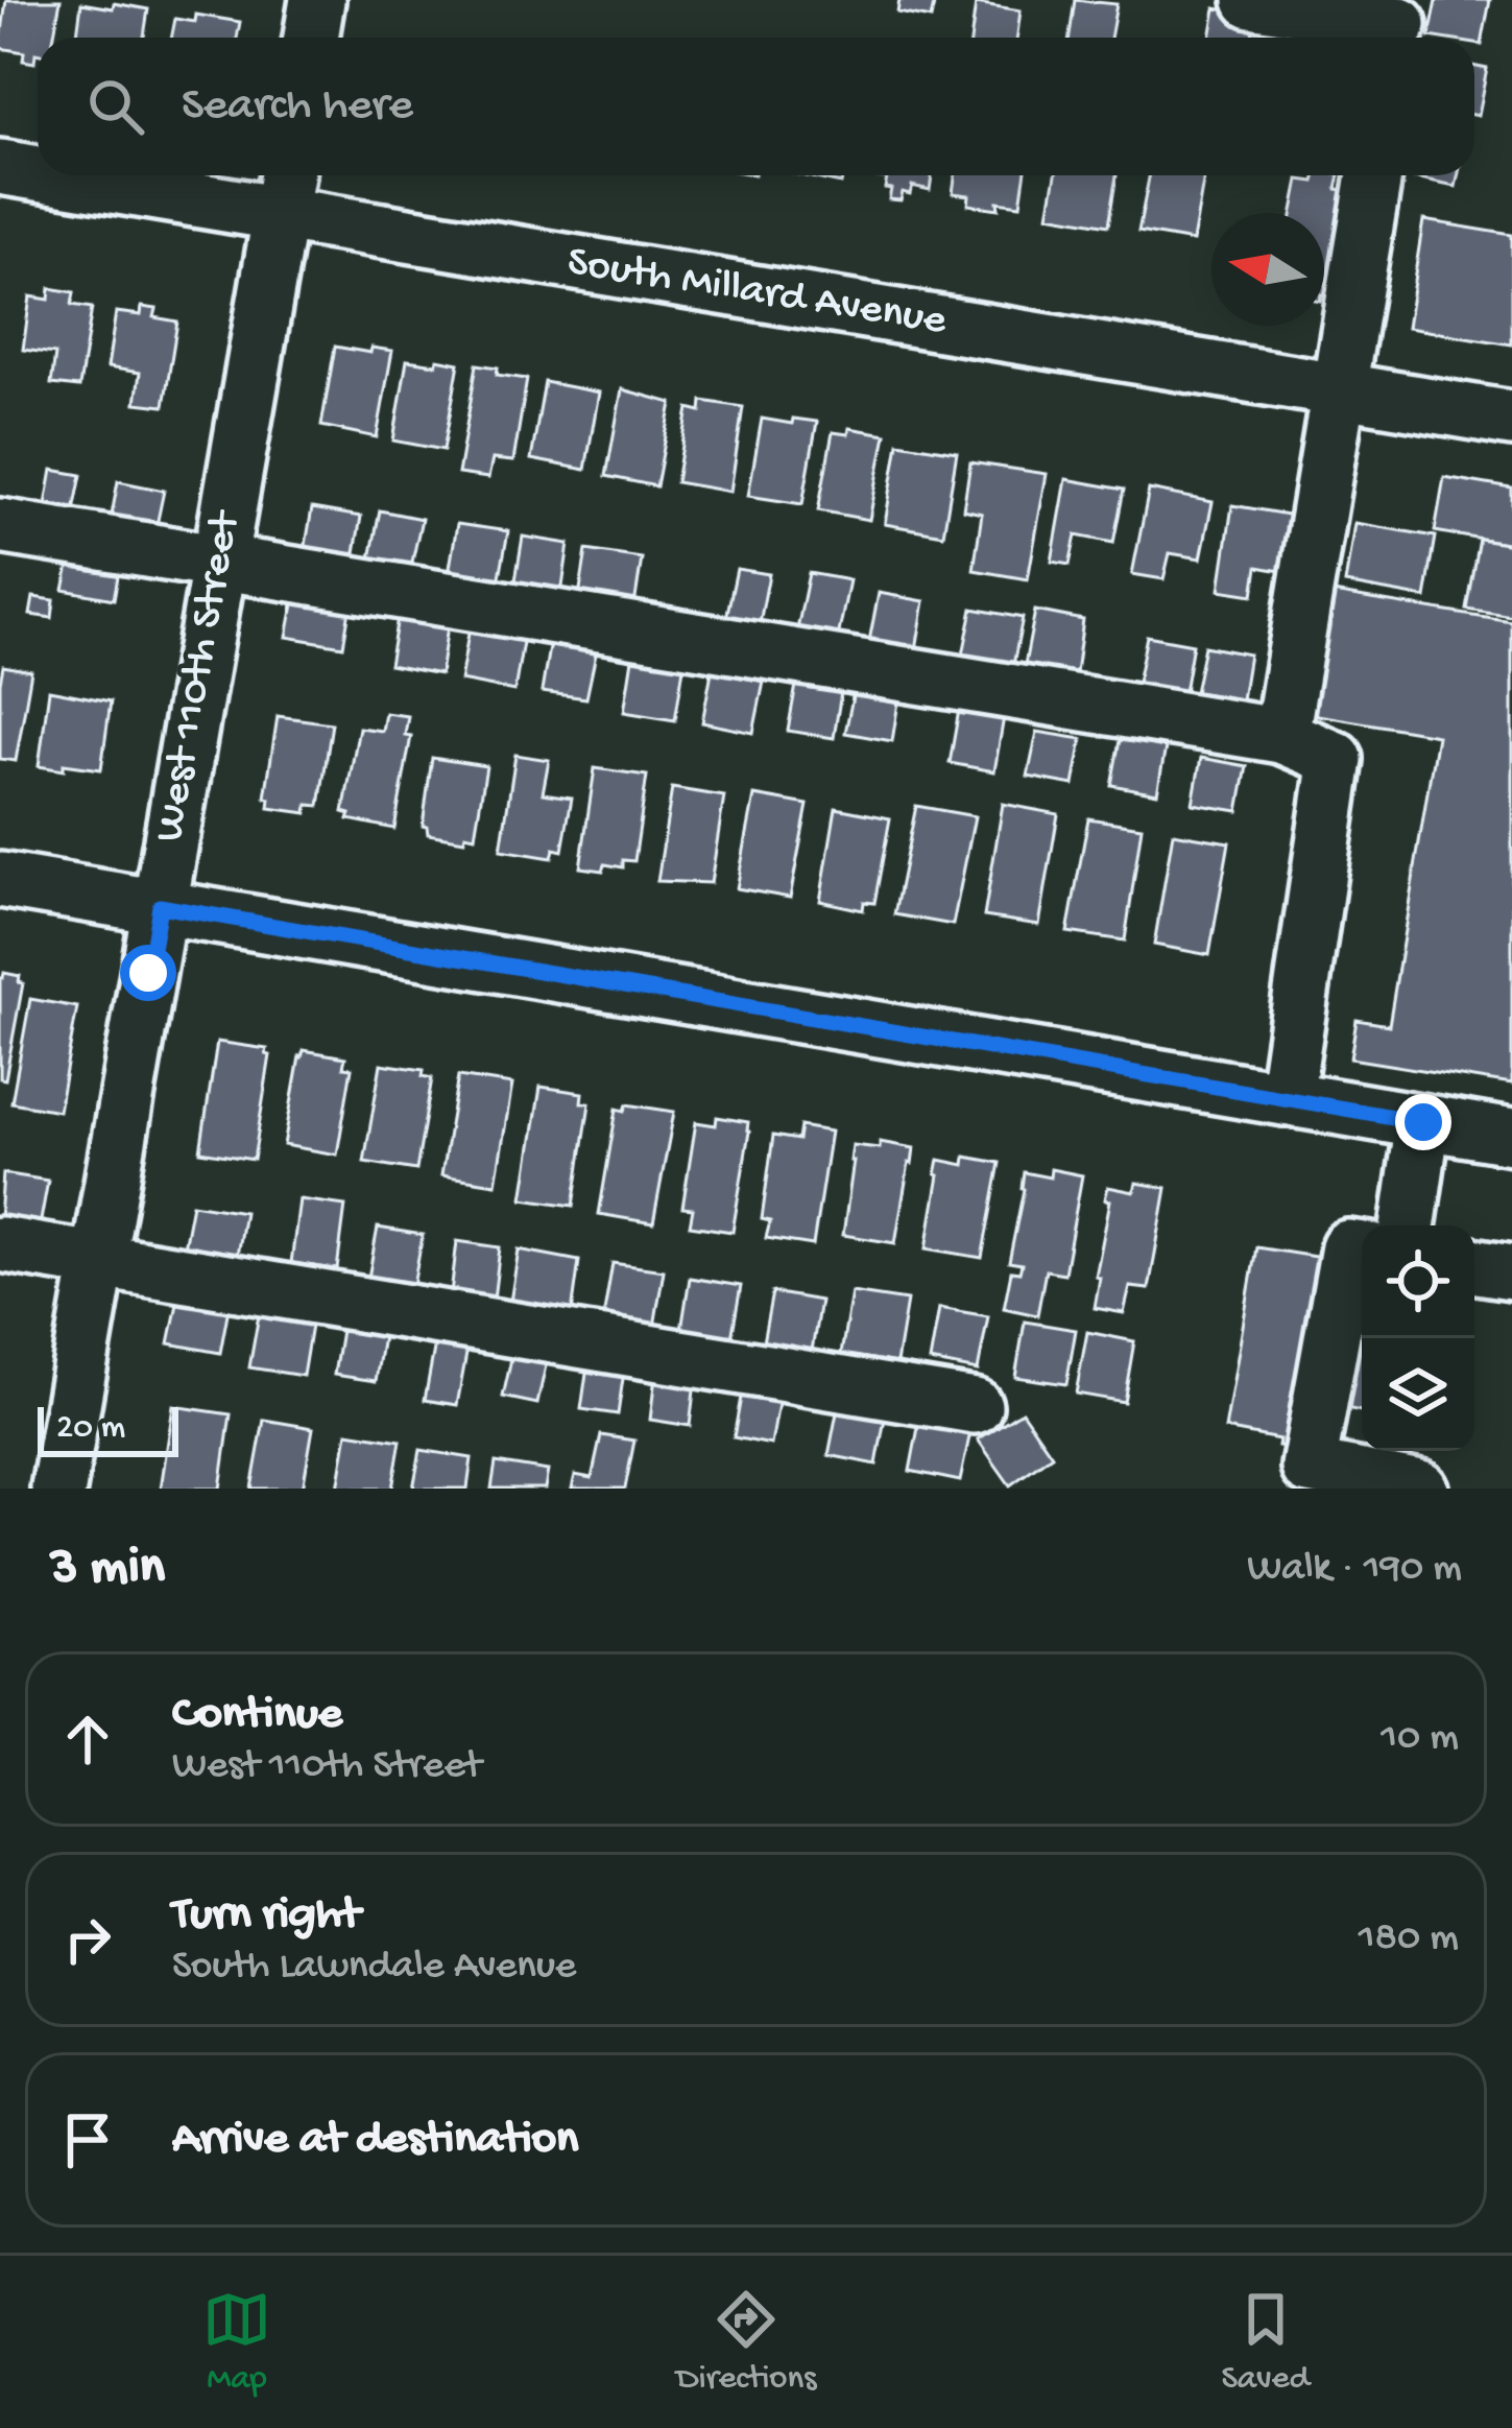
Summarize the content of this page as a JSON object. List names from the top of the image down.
{
  "streets": {
    "street": ["South Millard Avenue", "West 110th Street"]
  },
  "crossings": [
    ["South Millard Avenue", "West 110th Street"]
  ],
  "scale_bar": "20 m",
  "north": "left",
  "page": {
    "search": "Search here",
    "scale": "20 m",
    "heading": ["3 min", "Walk · 190 m"],
    "list": [
      ["Continue", "West 110th Street", "10 m"],
      ["Turn right", "South Lawndale Avenue", "180 m"],
      "Arrive at destination"
    ],
    "nav": ["Map", "Directions", "Saved"]
  }
}
